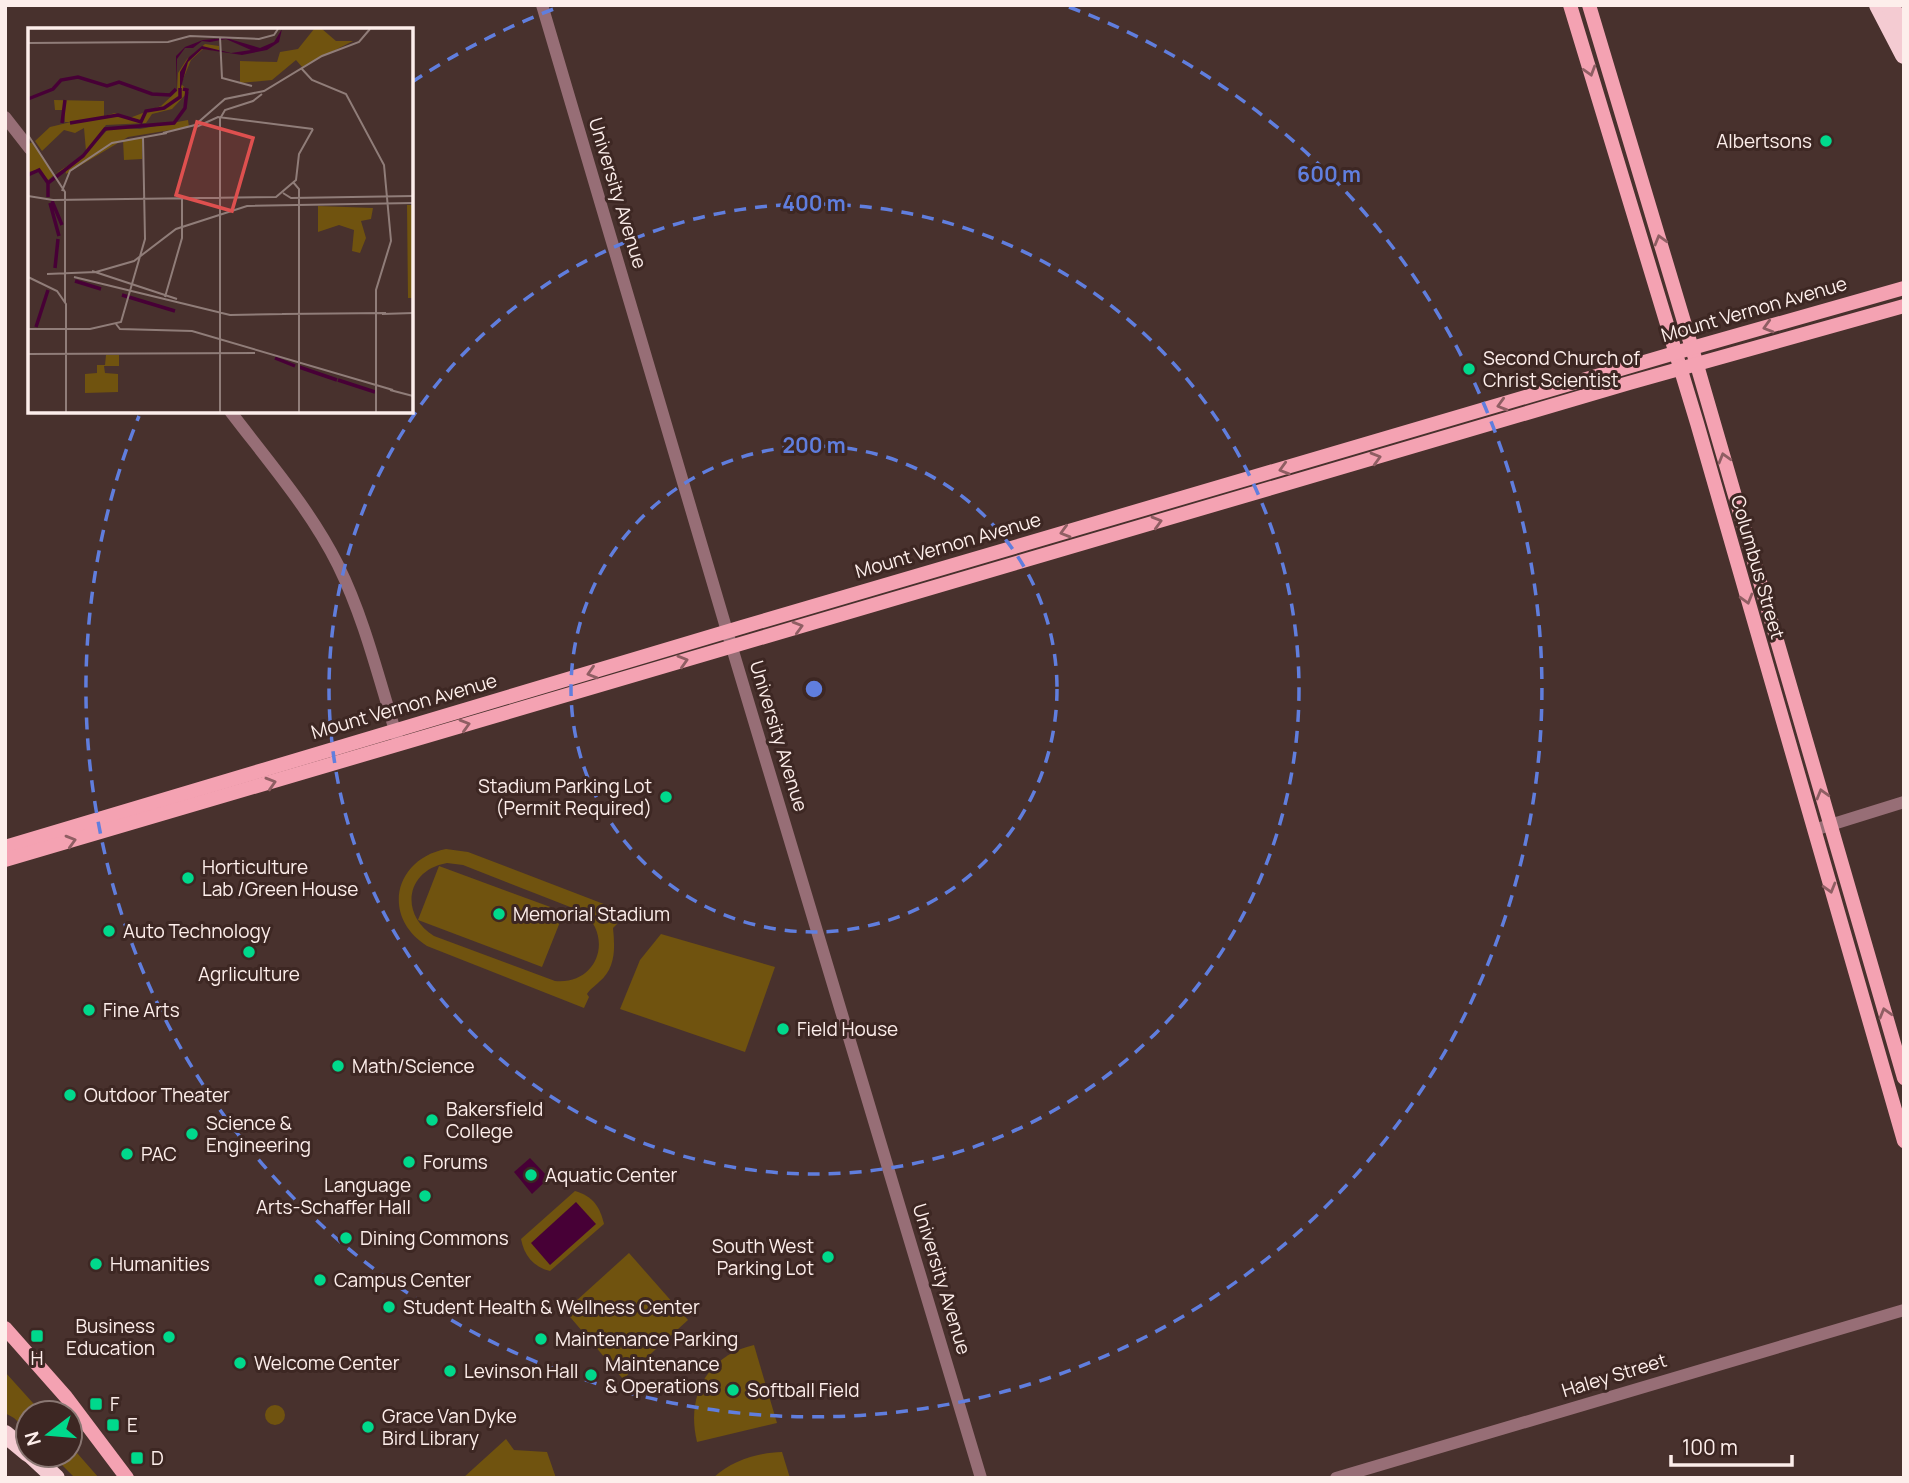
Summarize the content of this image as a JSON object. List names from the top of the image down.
{
  "streets": {
    "main road": ["Mount Vernon Avenue", "Columbus Street"],
    "street": ["University Avenue", "Haley Street"]
  },
  "crossings": [
    ["University Avenue", "Mount Vernon Avenue"],
    ["Mount Vernon Avenue", "Columbus Street"]
  ],
  "places": {
    "other": [
      "Albertsons",
      "Second Church of Christ Scientist",
      "Stadium Parking Lot (Permit Required)",
      "Horticulture Lab /Green House",
      "Memorial Stadium",
      "Auto Technology",
      "Agrliculture",
      "Fine Arts",
      "Field House",
      "Math/Science",
      "Outdoor Theater",
      "Bakersfield College",
      "Science & Engineering",
      "PAC",
      "Forums",
      "Aquatic Center",
      "Language Arts-Schaffer Hall",
      "Dining Commons",
      "South West Parking Lot",
      "Humanities",
      "Campus Center",
      "Student Health & Wellness Center",
      "Business Education",
      "Maintenance Parking",
      "Welcome Center",
      "Levinson Hall",
      "Maintenance & Operations",
      "Softball Field",
      "Grace Van Dyke Bird Library"
    ],
    "transit": [
      "H",
      "F",
      "E",
      "D"
    ]
  },
  "scale_bar": "100 m",
  "north": "left",
  "rings": ["600 m", "400 m", "200 m"]
}
